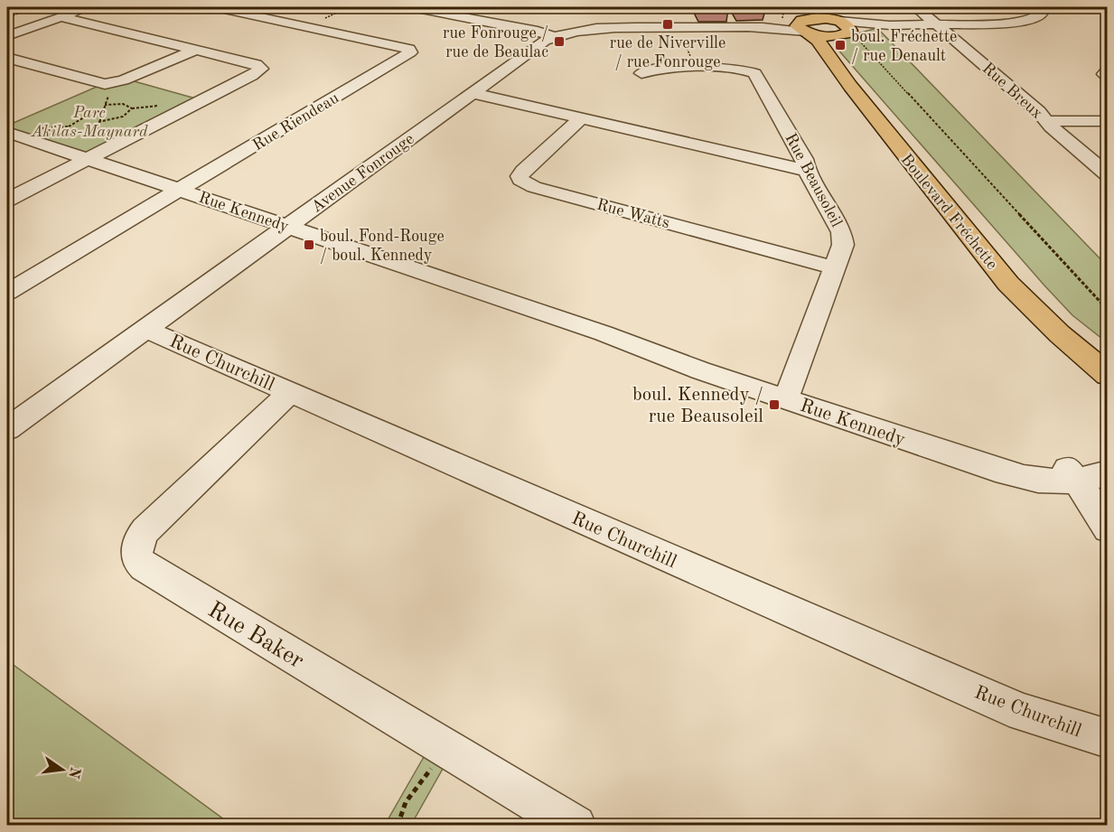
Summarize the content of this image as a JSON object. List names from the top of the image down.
{
  "streets": {
    "main road": ["Boulevard Fréchette"],
    "street": [
      "Rue Breux",
      "Rue Riendeau",
      "Avenue Fonrouge",
      "Rue Beausoleil",
      "Rue Kennedy",
      "Rue Watts",
      "Rue Churchill",
      "Rue Baker"
    ]
  },
  "crossings": [
    ["Rue Riendeau", "Rue Kennedy"],
    ["Avenue Fonrouge", "Rue Kennedy"],
    ["Avenue Fonrouge", "Boulevard Fréchette"],
    ["Avenue Fonrouge", "Rue Churchill"],
    ["Rue Beausoleil", "Rue Kennedy"],
    ["Rue Beausoleil", "Rue Watts"],
    ["Rue Churchill", "Rue Baker"]
  ],
  "parks": ["Parc Akilas-Maynard"],
  "places": {
    "transit": [
      "rue de Niverville / rue Fonrouge",
      "rue Fonrouge / rue de Beaulac",
      "boul. Fréchette / rue Denault",
      "boul. Fond-Rouge / boul. Kennedy",
      "boul. Kennedy / rue Beausoleil"
    ]
  },
  "north": "right"
}
